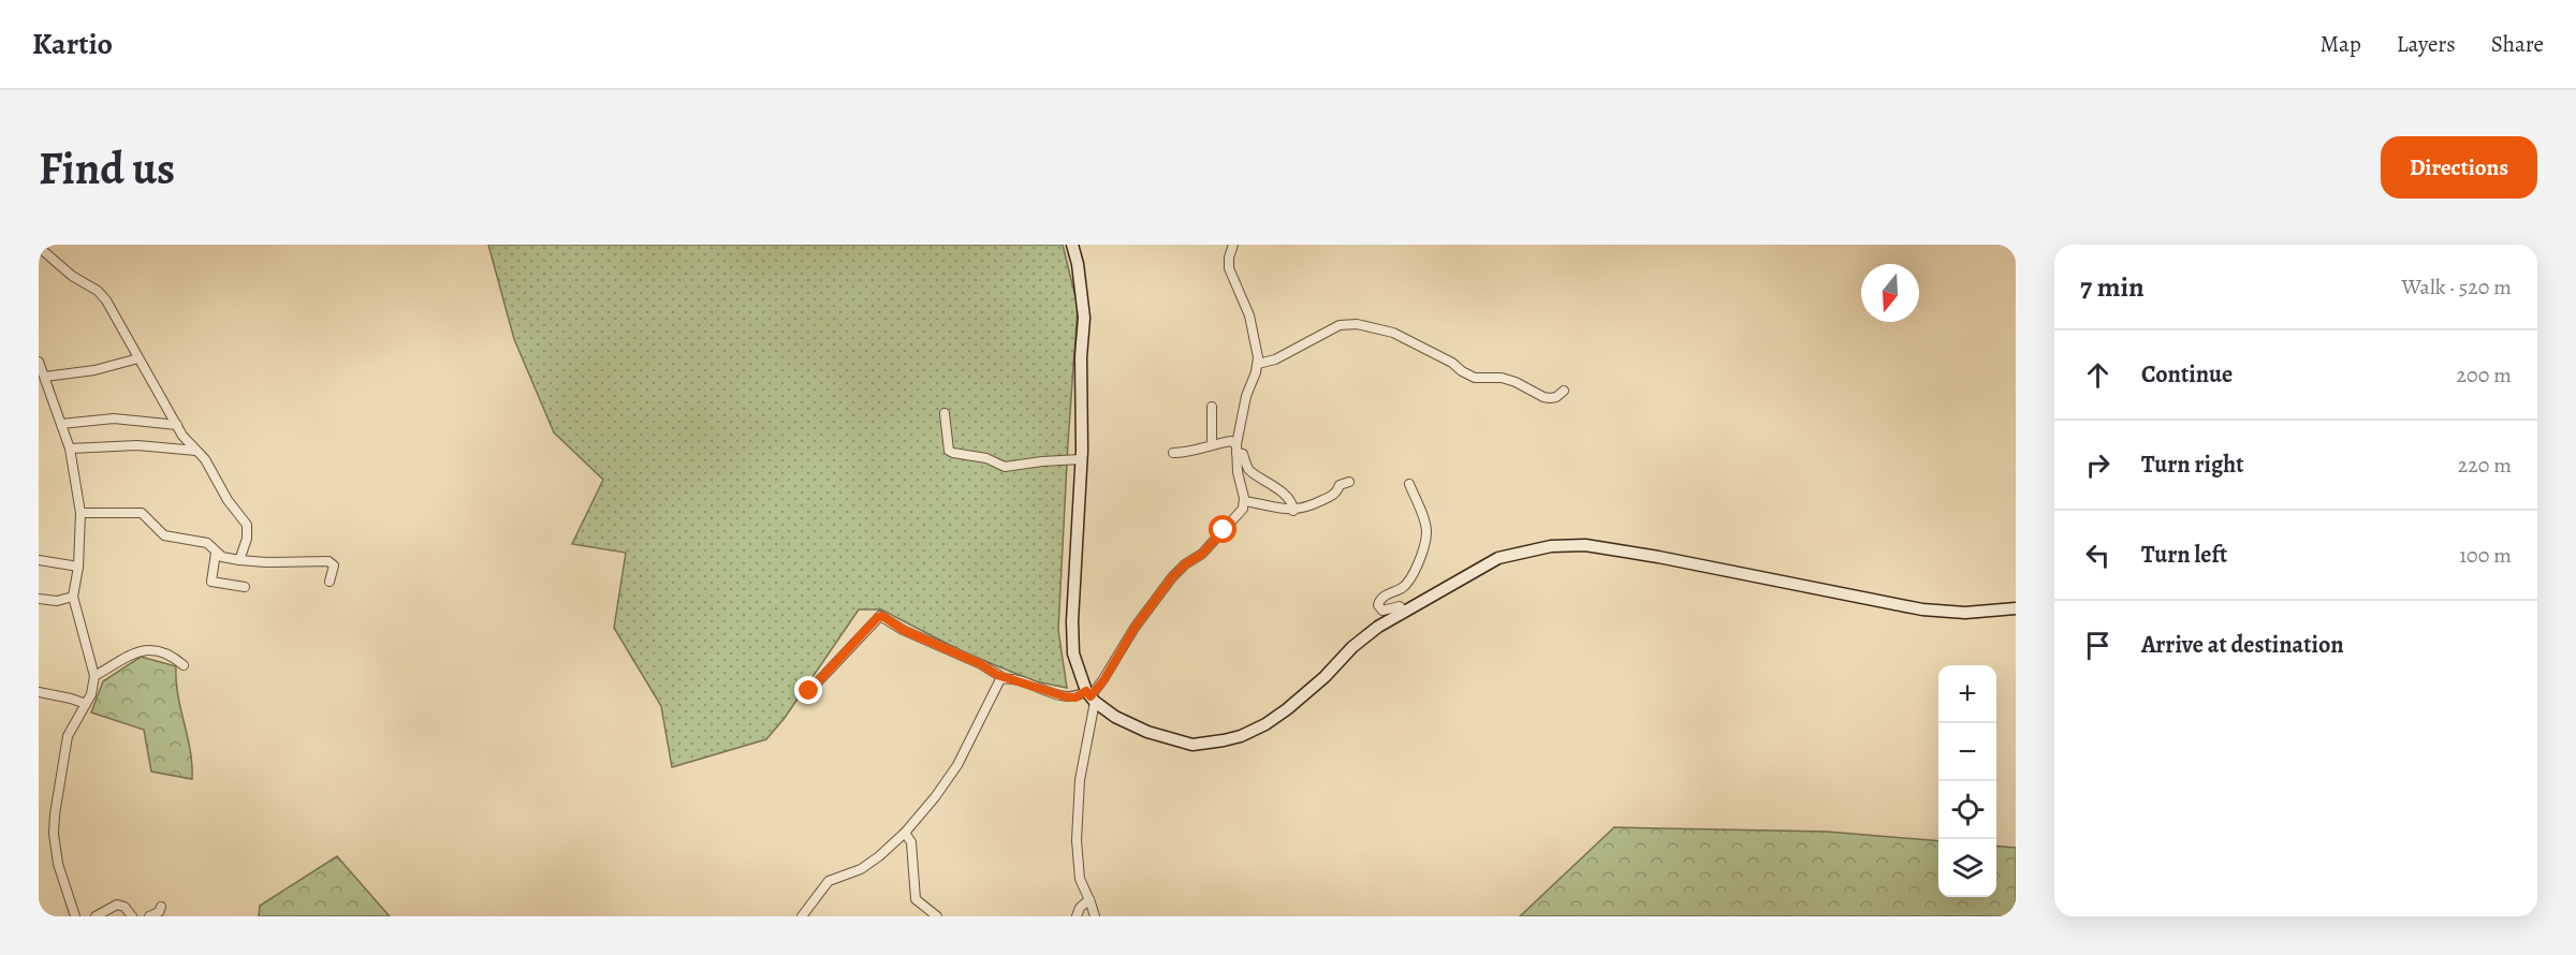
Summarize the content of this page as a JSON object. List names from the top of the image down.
{
  "north": "bottom",
  "page": {
    "header": "Kartio",
    "nav": ["Map", "Layers", "Share"],
    "buttons": "Directions",
    "title": "Find us",
    "heading": ["7 min", "Walk · 520 m"],
    "list": [
      ["Continue", "200 m"],
      ["Turn right", "220 m"],
      ["Turn left", "100 m"],
      "Arrive at destination"
    ],
    "map_buttons": ["+", "−"]
  }
}
